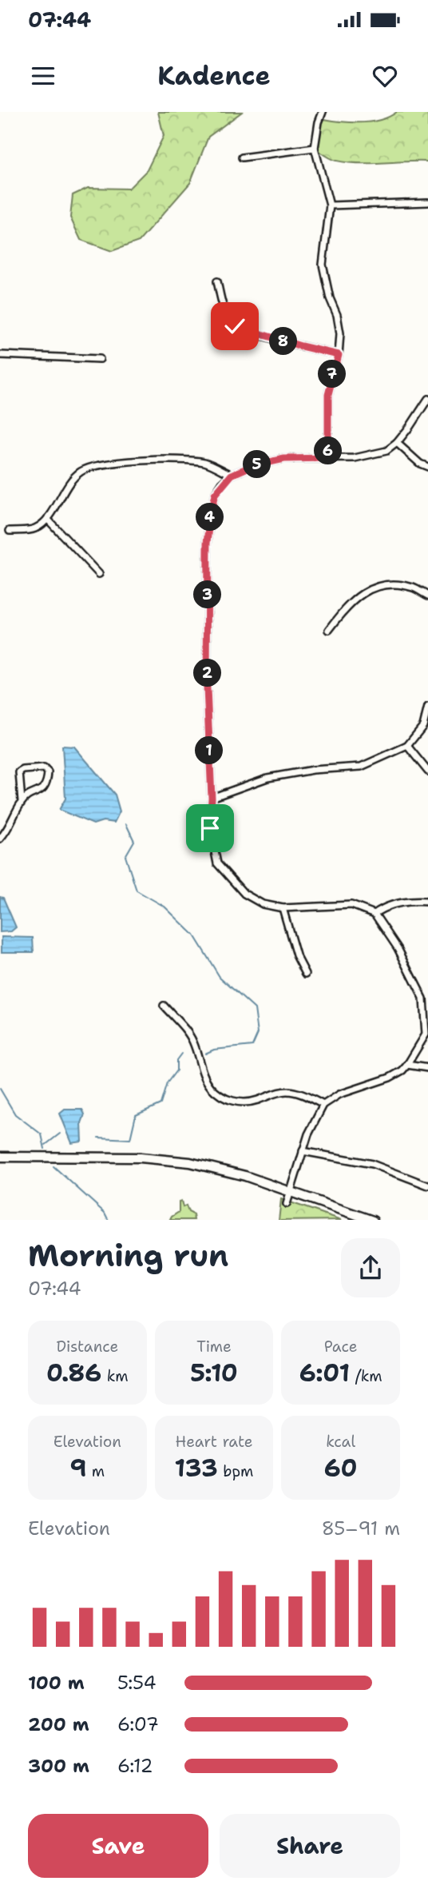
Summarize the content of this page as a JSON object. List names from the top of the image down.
{
  "page": {
    "status": "07:44",
    "header": "Kadence",
    "pins": [
      "8",
      "7",
      "6",
      "5",
      "4",
      "3",
      "2",
      "1"
    ],
    "heading": ["Morning run", "07:44"],
    "stats": [
      ["Distance", "0.86 km"],
      ["Time", "5:10"],
      ["Pace", "6:01 /km"],
      ["Elevation", "9 m"],
      ["Heart rate", "133 bpm"],
      ["kcal", "60"]
    ],
    "chart": ["Elevation", "85–91 m"],
    "list": [
      {
        "name": "100 m",
        "note": "5:54"
      },
      {
        "name": "200 m",
        "note": "6:07"
      },
      {
        "name": "300 m",
        "note": "6:12"
      }
    ],
    "buttons": ["Save", "Share"]
  }
}
